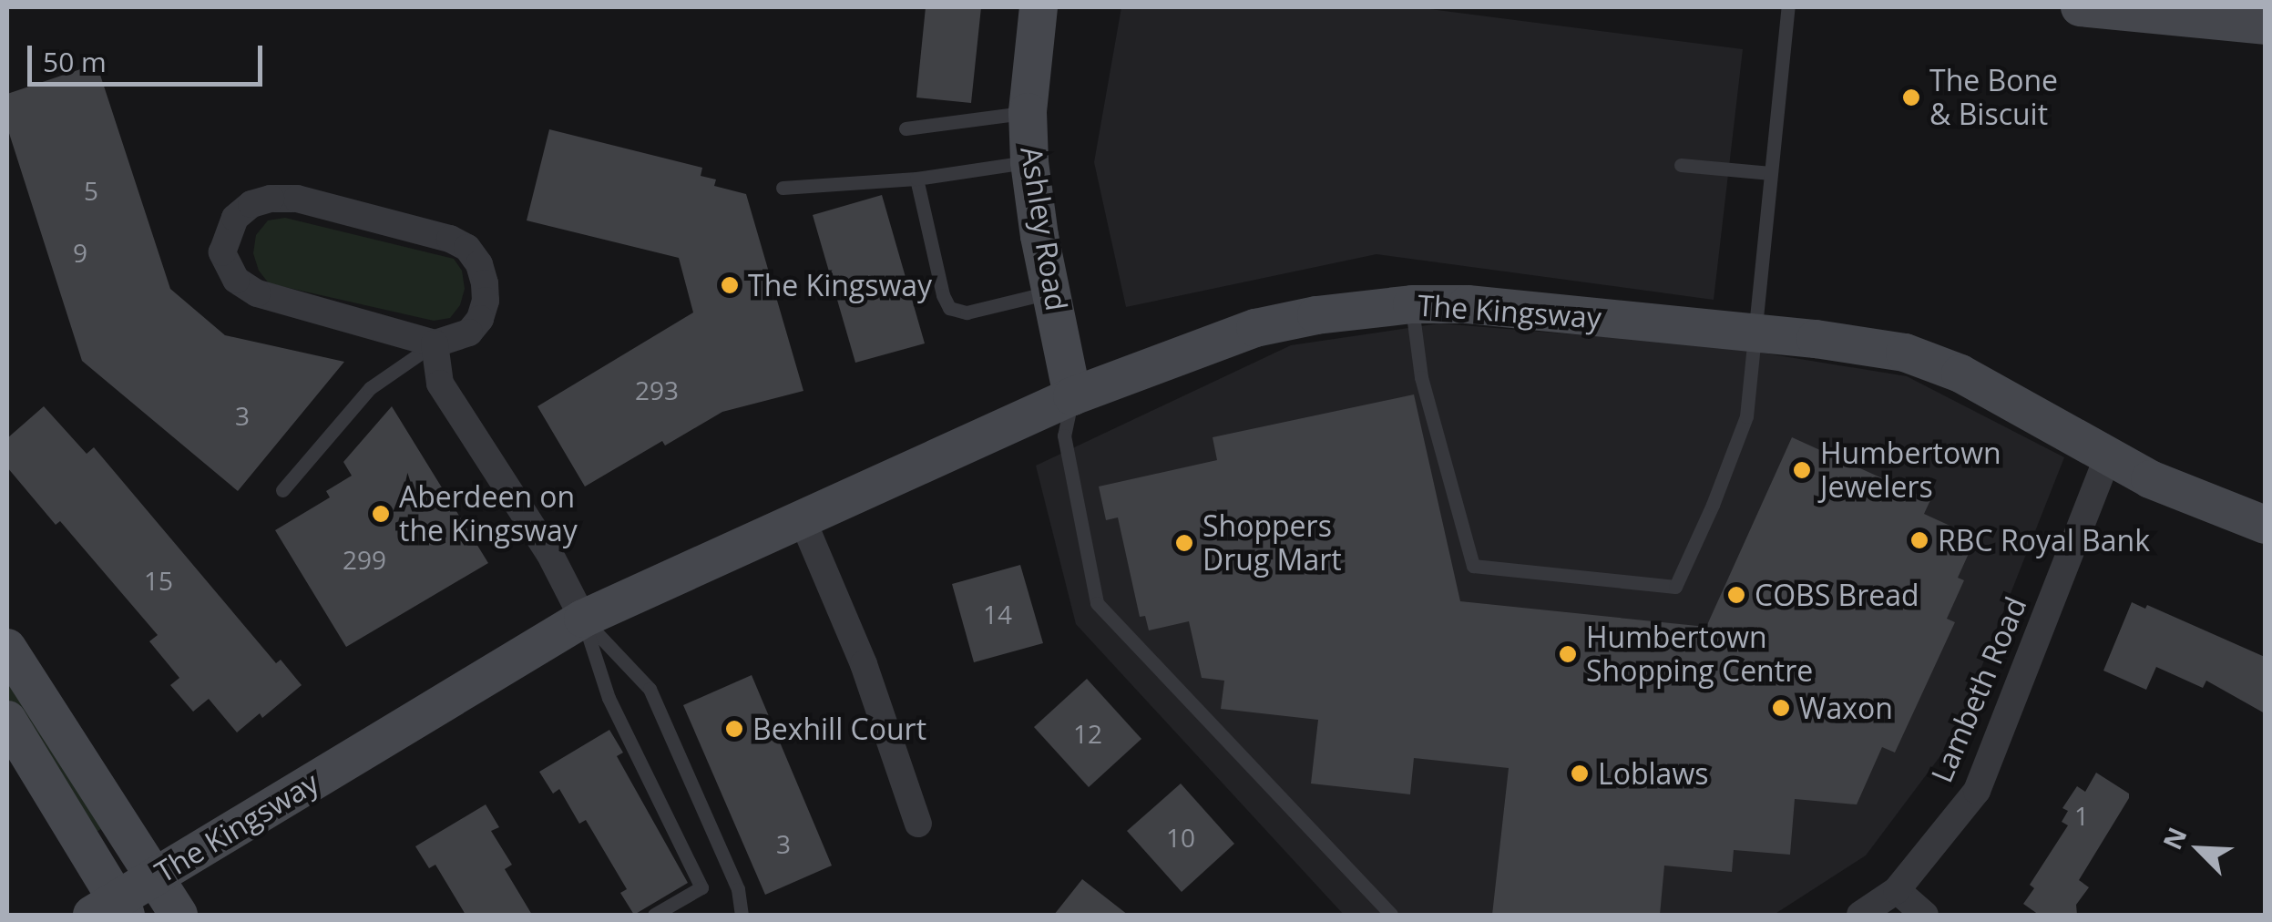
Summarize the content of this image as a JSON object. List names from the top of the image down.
{
  "streets": {
    "street": ["Ashley Road", "The Kingsway", "Lambeth Road"]
  },
  "crossings": [
    ["Ashley Road", "The Kingsway"],
    ["The Kingsway", "Lambeth Road"]
  ],
  "places": [
    "The Bone & Biscuit",
    "The Kingsway",
    "Humbertown Jewelers",
    "Aberdeen on the Kingsway",
    "RBC Royal Bank",
    "Shoppers Drug Mart",
    "COBS Bread",
    "Humbertown Shopping Centre",
    "Waxon",
    "Bexhill Court",
    "Loblaws"
  ],
  "house_numbers": [
    "5",
    "9",
    "293",
    "3",
    "299",
    "15",
    "14",
    "12",
    "1",
    "10",
    "3"
  ],
  "scale_bar": "50 m",
  "north": "top left"
}
